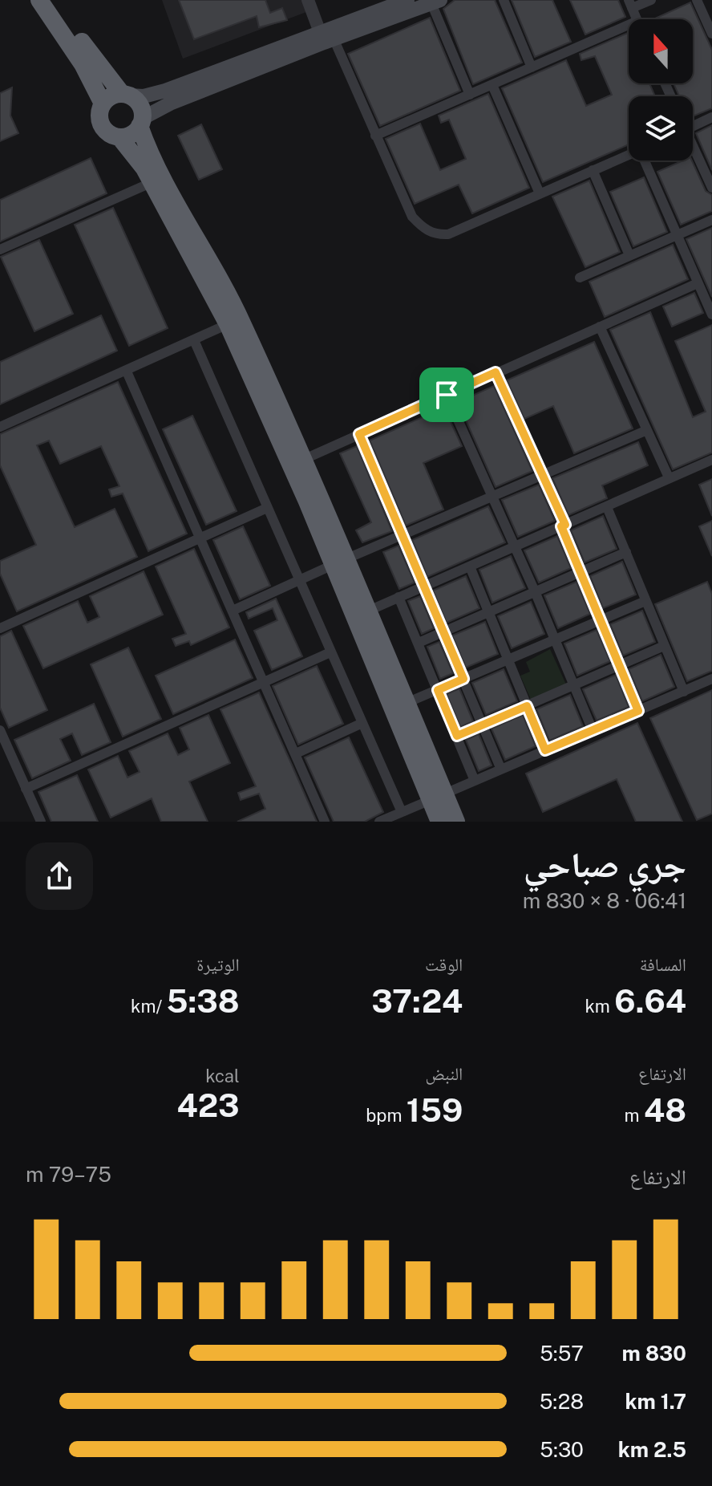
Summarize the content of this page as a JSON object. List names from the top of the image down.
{
  "north": "top",
  "page": {
    "heading": ["جري صباحي", "06:41 · 8 × 830 m"],
    "stats": [
      ["المسافة", "6.64 km"],
      ["الوقت", "37:24"],
      ["الوتيرة", "5:38 /km"],
      ["الارتفاع", "48 m"],
      ["النبض", "159 bpm"],
      ["kcal", "423"]
    ],
    "chart": ["الارتفاع", "75–79 m"],
    "list": [
      {
        "name": "830 m",
        "note": "5:57"
      },
      {
        "name": "1.7 km",
        "note": "5:28"
      },
      {
        "name": "2.5 km",
        "note": "5:30"
      }
    ]
  }
}
